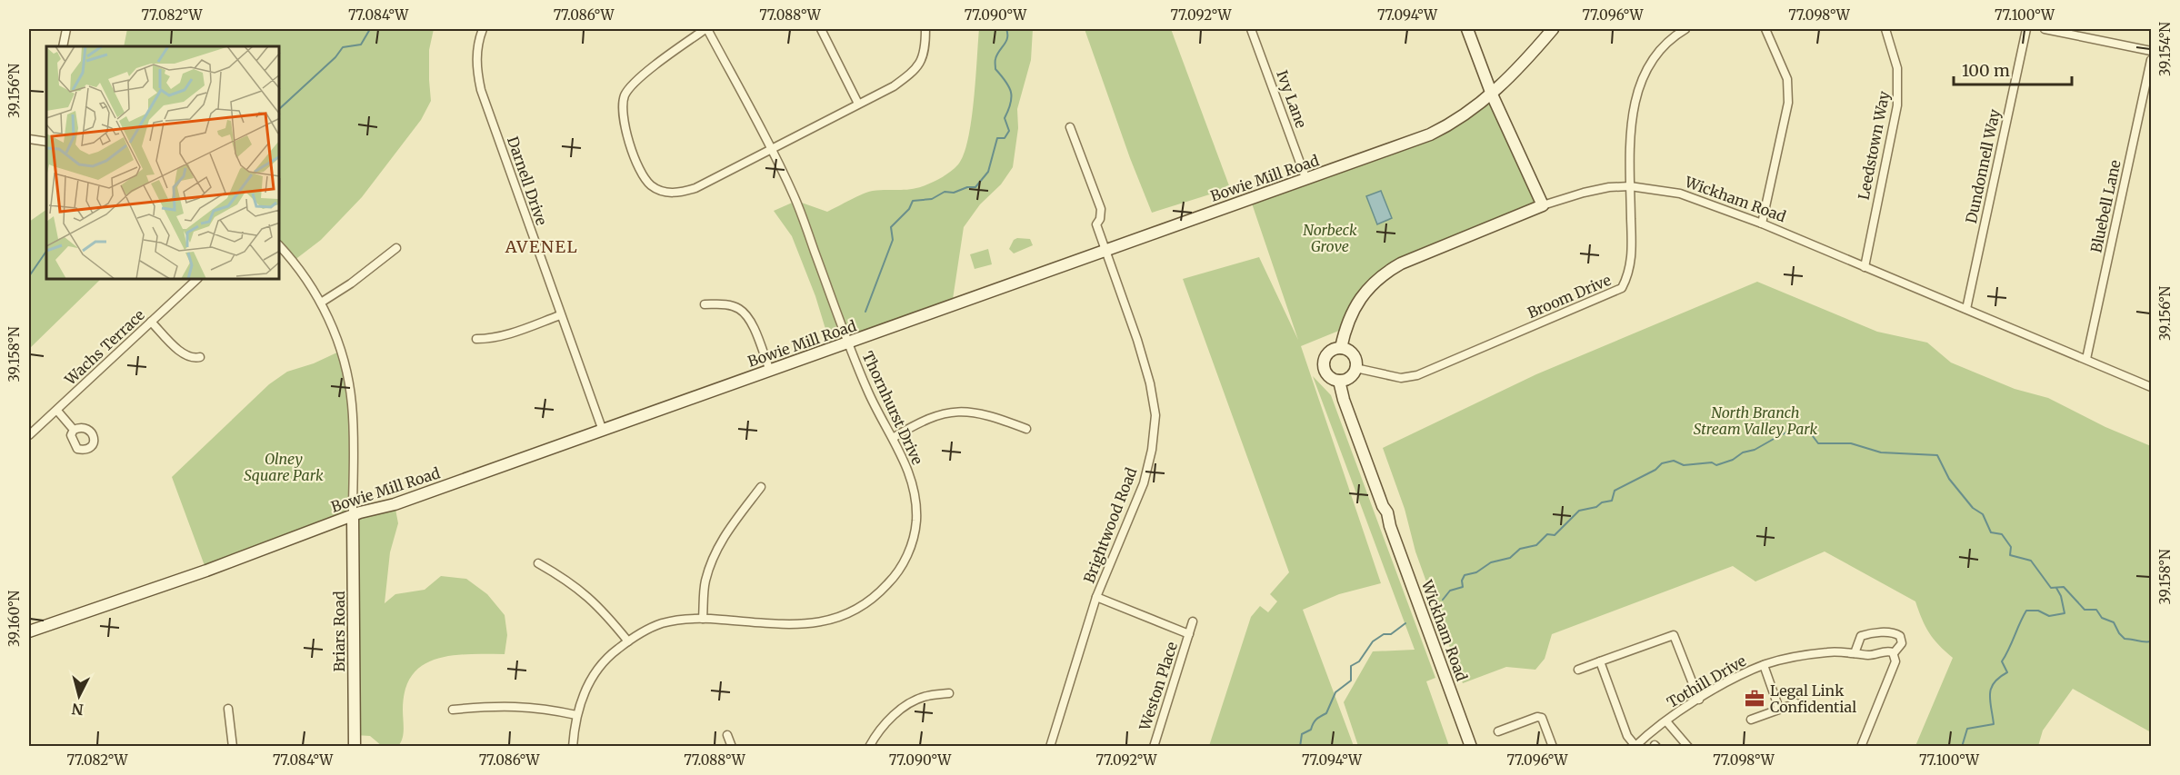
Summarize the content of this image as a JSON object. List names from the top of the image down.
{
  "streets": {
    "street": [
      "Ivy Lane",
      "Leedstown Way",
      "Dundonnell Way",
      "Bowie Mill Road",
      "Darnell Drive",
      "Wickham Road",
      "Bluebell Lane",
      "Broom Drive",
      "Wachs Terrace",
      "Thornhurst Drive",
      "Brightwood Road",
      "Briars Road",
      "Tothill Drive",
      "Weston Place"
    ]
  },
  "crossings": [
    ["Ivy Lane", "Bowie Mill Road"],
    ["Leedstown Way", "Wickham Road"],
    ["Dundonnell Way", "Wickham Road"],
    ["Bowie Mill Road", "Darnell Drive"],
    ["Bowie Mill Road", "Thornhurst Drive"],
    ["Bowie Mill Road", "Brightwood Road"],
    ["Bowie Mill Road", "Briars Road"],
    ["Wickham Road", "Bluebell Lane"],
    ["Wickham Road", "Broom Drive"],
    ["Brightwood Road", "Weston Place"]
  ],
  "districts": ["AVENEL"],
  "parks": ["Norbeck Grove", "North Branch Stream Valley Park", "Olney Square Park"],
  "places": {
    "office": ["Legal Link Confidential"]
  },
  "scale_bar": "100 m",
  "north": "bottom",
  "coordinates": [
    "77.082°W",
    "77.084°W",
    "77.086°W",
    "77.088°W",
    "77.090°W",
    "77.092°W",
    "77.094°W",
    "77.096°W",
    "77.098°W",
    "77.100°W",
    "39.154°N",
    "39.156°N",
    "39.158°N",
    "39.160°N"
  ]
}
